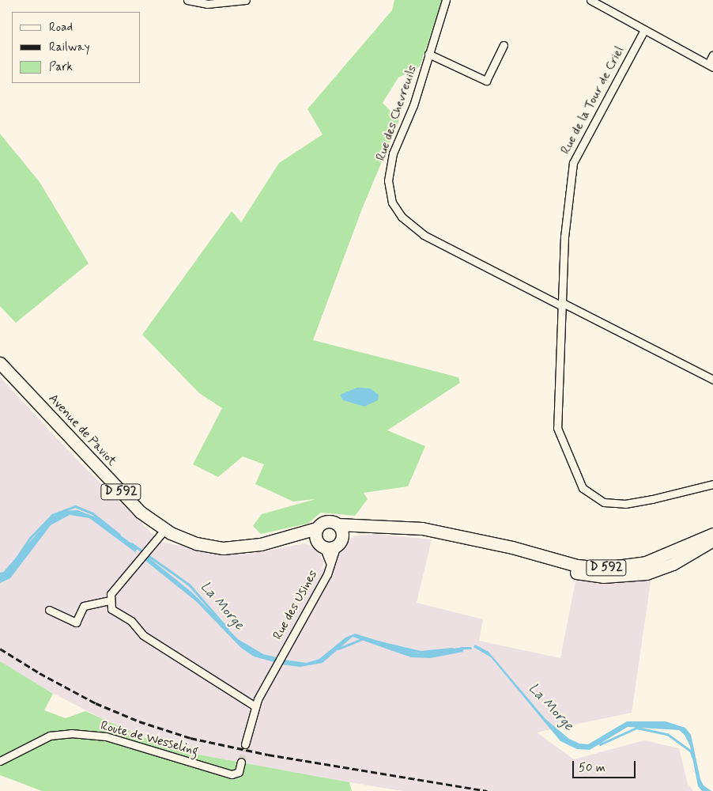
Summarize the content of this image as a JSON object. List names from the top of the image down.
{
  "streets": {
    "main road": ["Avenue de Paviot", "D 592"],
    "street": [
      "Rue de la Tour de Criel",
      "Rue des Chevreuils",
      "Rue des Usines",
      "Route de Wesseling"
    ]
  },
  "crossings": [
    ["Rue de la Tour de Criel", "Rue des Chevreuils"],
    ["Avenue de Paviot", "D 592"],
    ["Avenue de Paviot", "Rue des Usines"],
    ["D 592", "Rue des Usines"]
  ],
  "water": ["La Morge"],
  "legend": ["Road", "Railway", "Park"],
  "scale_bar": "50 m"
}
